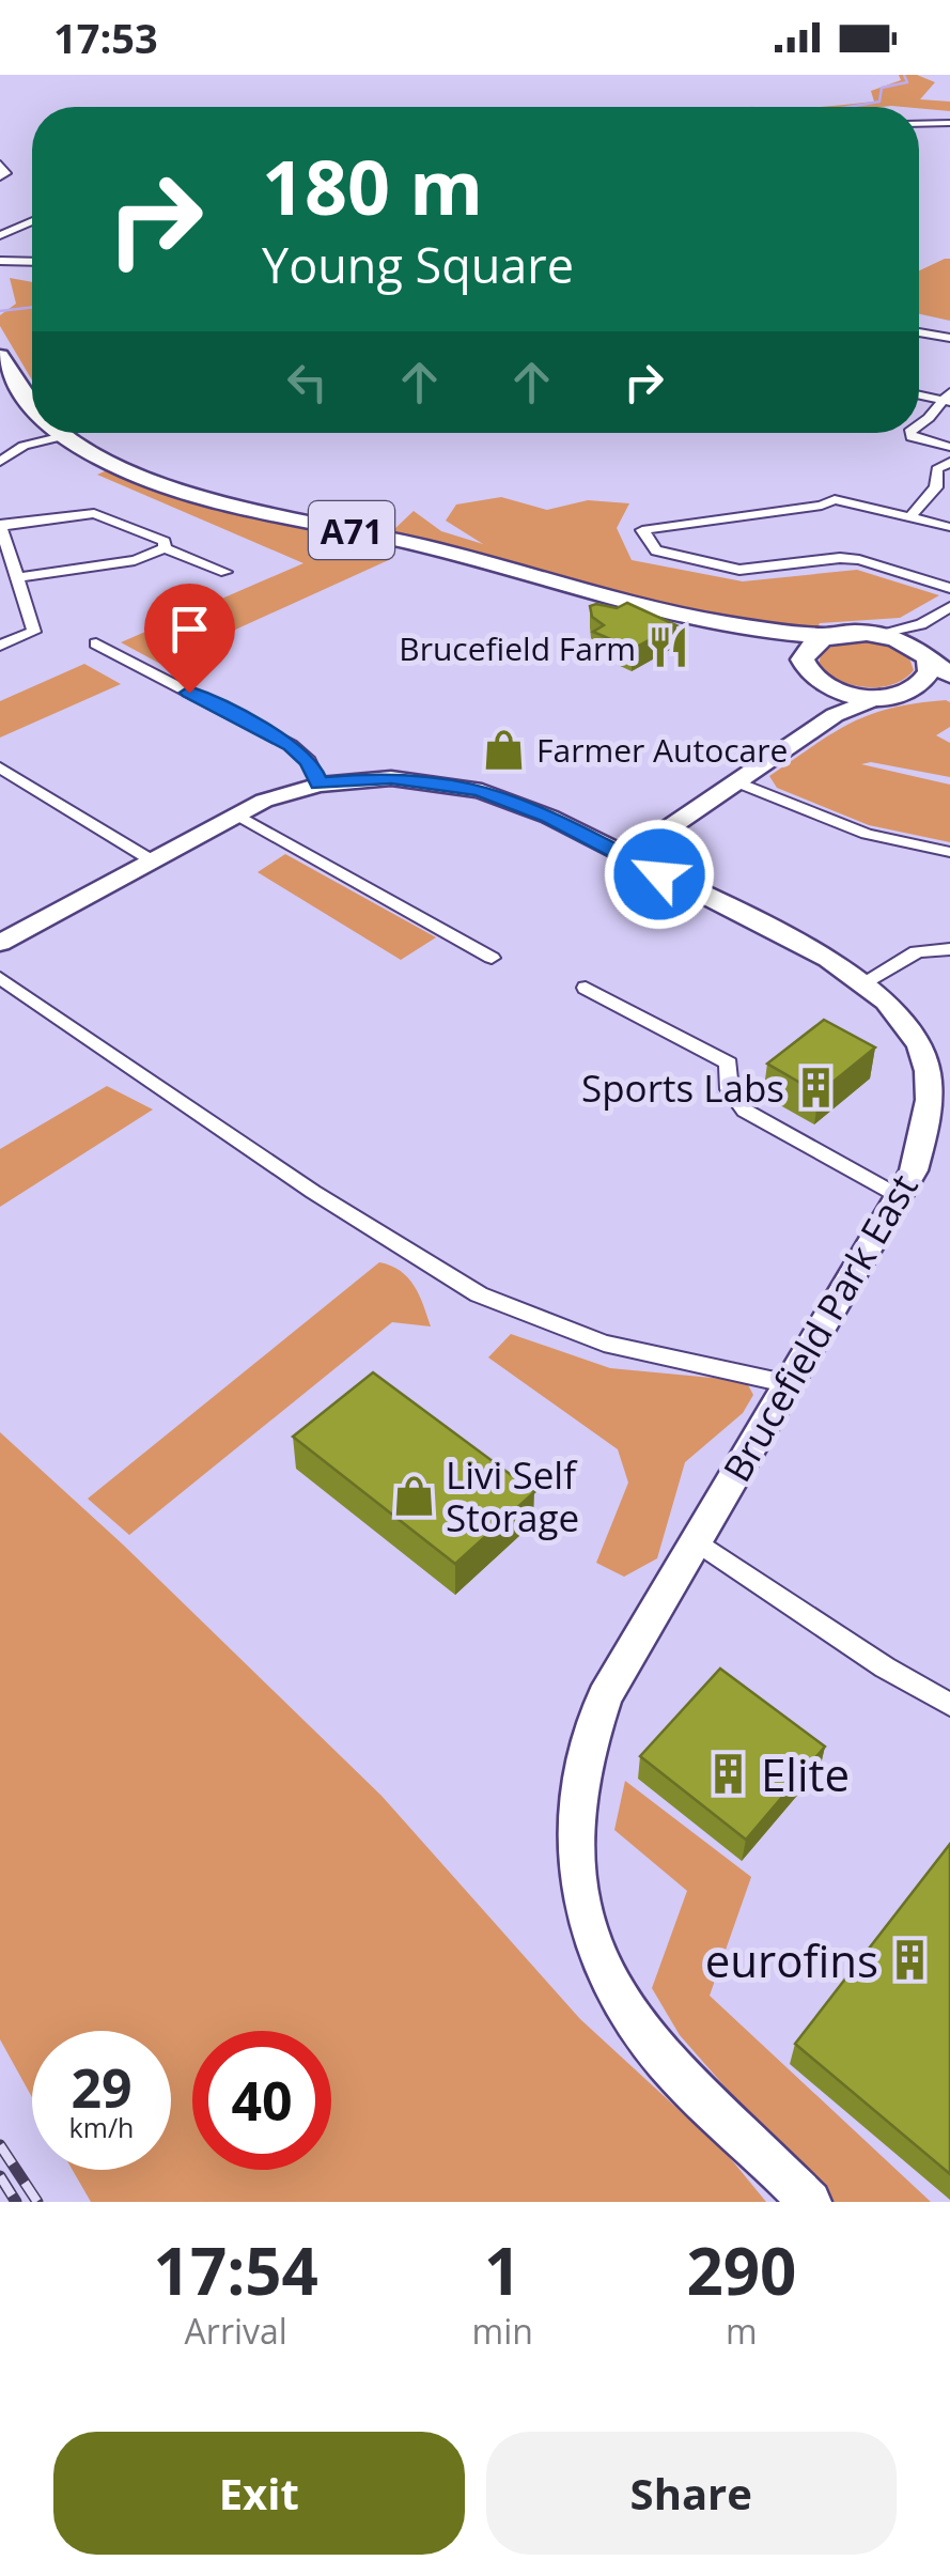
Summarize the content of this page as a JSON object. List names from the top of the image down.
{
  "streets": {
    "main road": ["A71"],
    "street": ["Brucefield Park East"]
  },
  "places": {
    "restaurant": ["Brucefield Farm"],
    "shop": ["Farmer Autocare", "Livi Self Storage"],
    "building": ["Sports Labs", "Elite", "eurofins"]
  },
  "page": {
    "status": "17:53",
    "turn": ["180 m", "Young Square"],
    "speed": "29 km/h",
    "limit": "40",
    "eta": [
      "17:54",
      "Arrival",
      "1",
      "min",
      "290",
      "m"
    ],
    "buttons": ["Exit", "Share"]
  }
}
